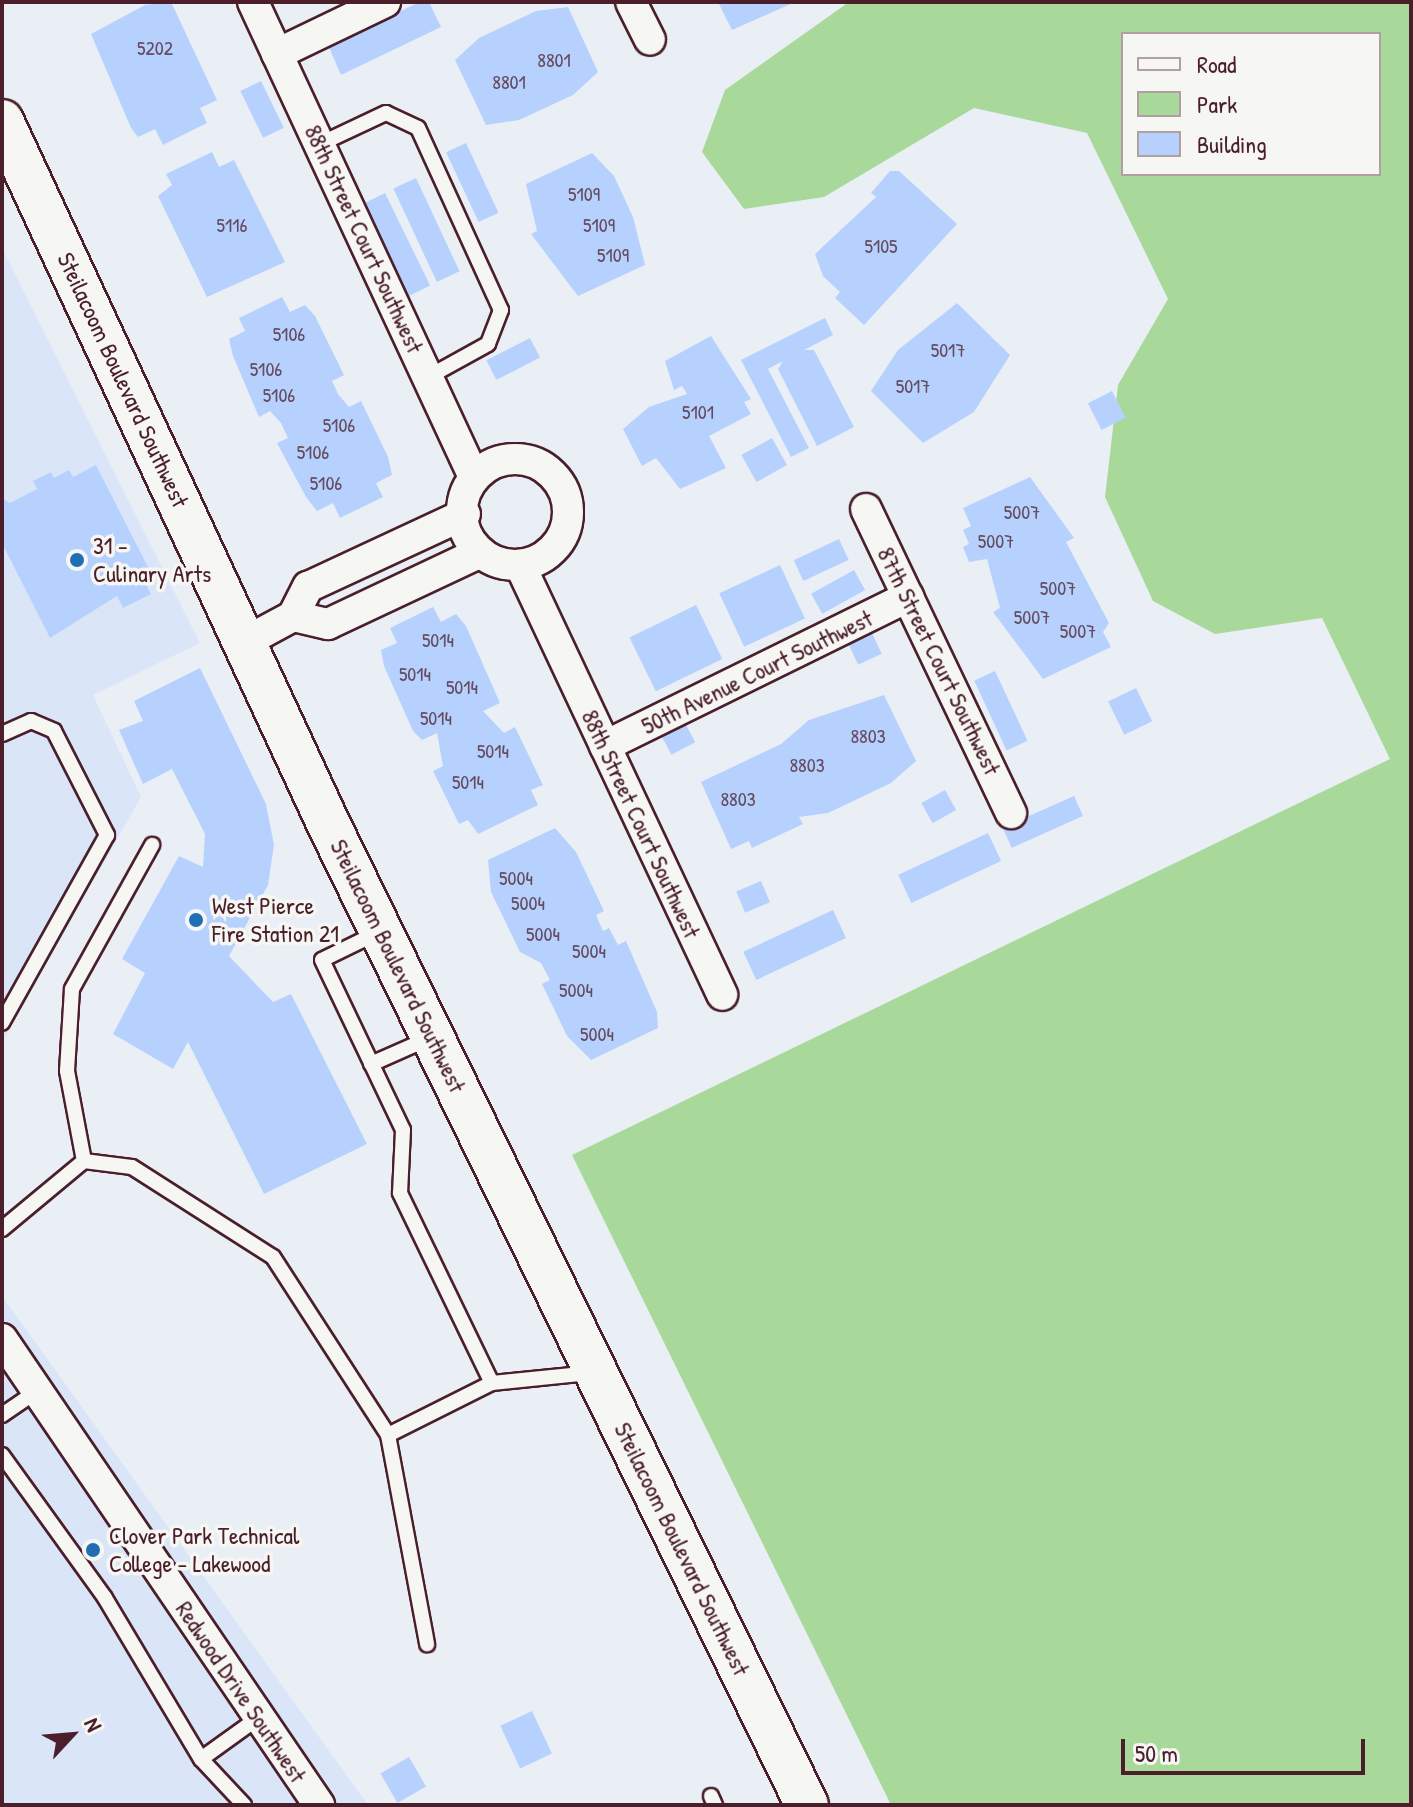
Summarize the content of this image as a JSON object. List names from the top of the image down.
{
  "streets": {
    "main road": ["Steilacoom Boulevard Southwest"],
    "street": [
      "88th Street Court Southwest",
      "87th Street Court Southwest",
      "50th Avenue Court Southwest",
      "Redwood Drive Southwest"
    ]
  },
  "crossings": [
    ["88th Street Court Southwest", "50th Avenue Court Southwest"],
    ["87th Street Court Southwest", "50th Avenue Court Southwest"]
  ],
  "places": ["31 - Culinary Arts", "West Pierce Fire Station 21", "Clover Park Technical College - Lakewood"],
  "house_numbers": [
    "5202",
    "8801",
    "8801",
    "5109",
    "5116",
    "5109",
    "5105",
    "5109",
    "5106",
    "5017",
    "5106",
    "5017",
    "5106",
    "5101",
    "5106",
    "5106",
    "5106",
    "5007",
    "5007",
    "5007",
    "5007",
    "5007",
    "5014",
    "5014",
    "5014",
    "5014",
    "8803",
    "5014",
    "8803",
    "5014",
    "8803",
    "5004",
    "5004",
    "5004",
    "5004",
    "5004",
    "5004"
  ],
  "legend": ["Road", "Park", "Building"],
  "scale_bar": "50 m",
  "north": "top right"
}
